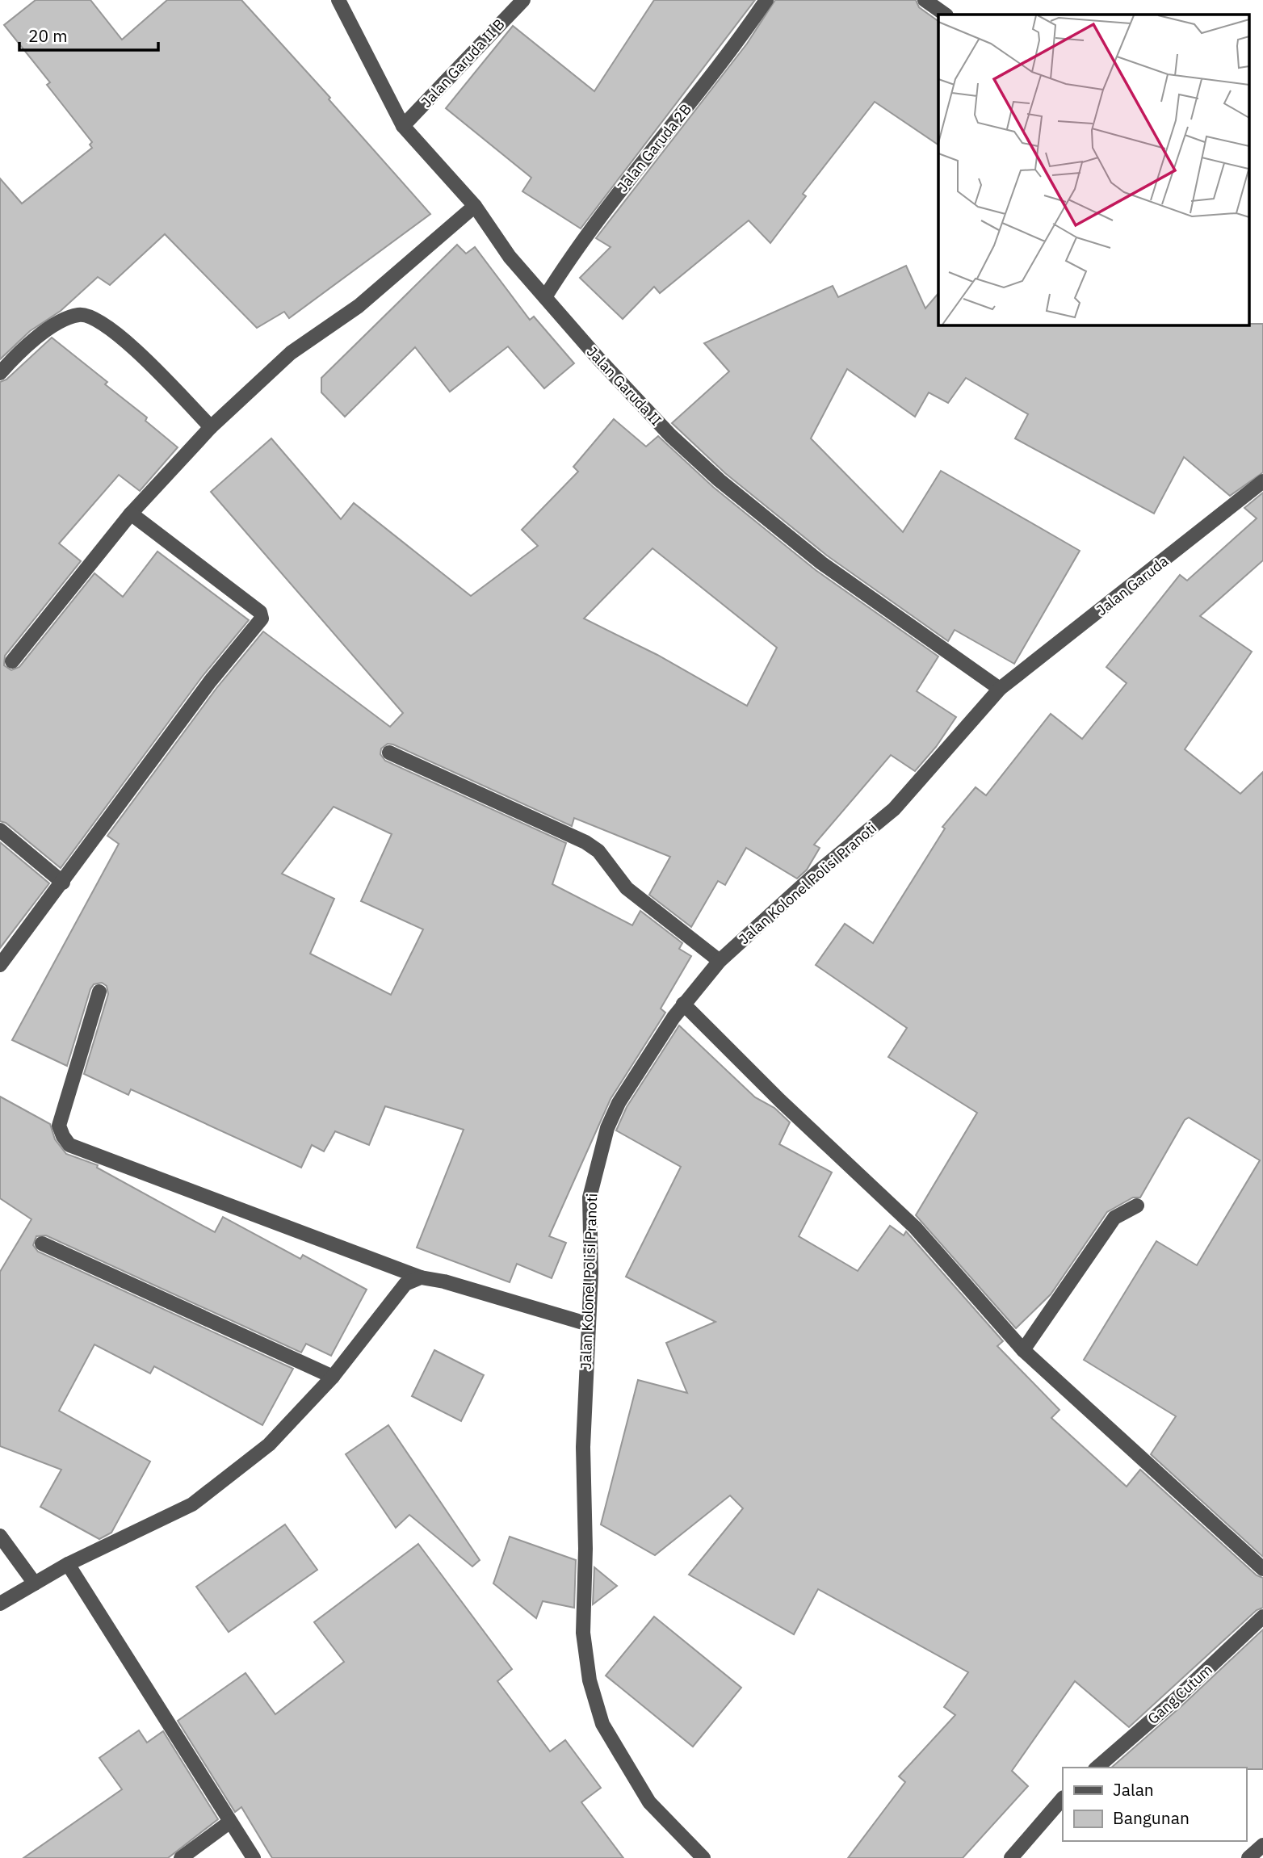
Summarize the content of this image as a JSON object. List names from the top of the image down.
{
  "streets": {
    "street": [
      "Jalan Garuda II B",
      "Jalan Garuda 2B",
      "Jalan Garuda II",
      "Jalan Garuda",
      "Jalan Kolonel Polisi Pranoti",
      "Gang Cutum"
    ]
  },
  "crossings": [
    ["Jalan Garuda II B", "Jalan Garuda II"],
    ["Jalan Garuda 2B", "Jalan Garuda II"],
    ["Jalan Garuda II", "Jalan Garuda"],
    ["Jalan Garuda II", "Jalan Kolonel Polisi Pranoti"],
    ["Jalan Garuda", "Jalan Kolonel Polisi Pranoti"]
  ],
  "legend": ["Jalan", "Bangunan"],
  "scale_bar": "20 m"
}
